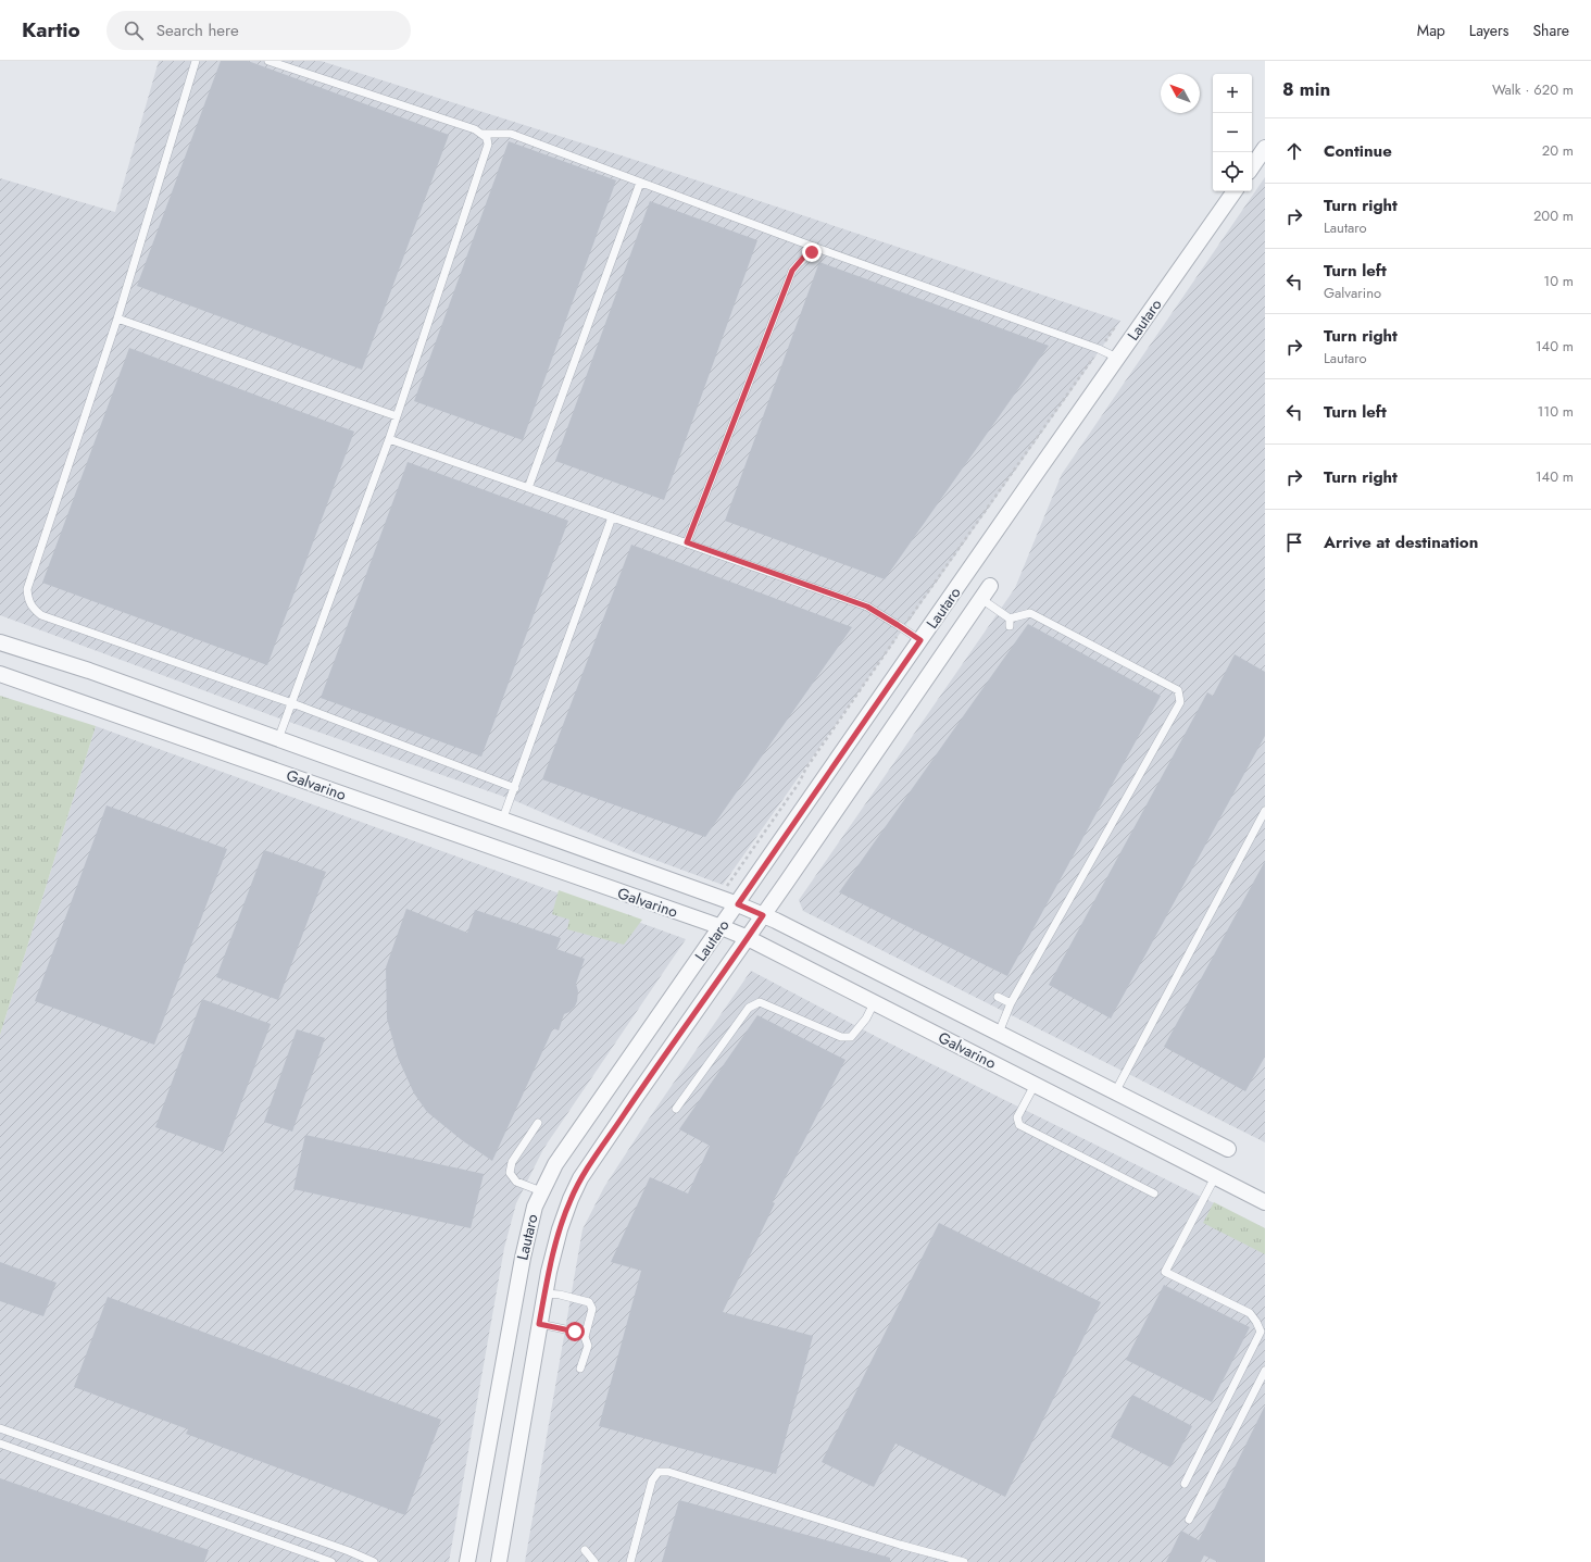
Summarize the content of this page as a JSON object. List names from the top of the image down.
{
  "streets": {
    "street": ["Lautaro", "Galvarino"]
  },
  "crossings": [
    ["Lautaro", "Galvarino"]
  ],
  "north": "top left",
  "page": {
    "header": "Kartio",
    "search": "Search here",
    "nav": ["Map", "Layers", "Share"],
    "heading": ["8 min", "Walk · 620 m"],
    "map_buttons": ["+", "−"],
    "list": [
      ["Continue", "20 m"],
      ["Turn right", "Lautaro", "200 m"],
      ["Turn left", "Galvarino", "10 m"],
      ["Turn right", "Lautaro", "140 m"],
      ["Turn left", "110 m"],
      ["Turn right", "140 m"],
      "Arrive at destination"
    ]
  }
}
